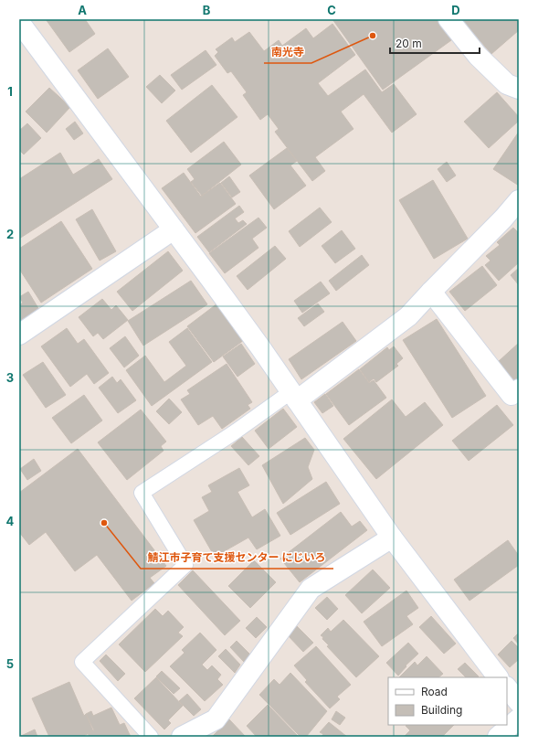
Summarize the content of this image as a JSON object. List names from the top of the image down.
{
  "places": ["南光寺", "鯖江市子育て支援センター にじいろ"],
  "legend": ["Road", "Building"],
  "scale_bar": "20 m",
  "grid": {
    "columns": [
      "A",
      "B",
      "C",
      "D"
    ],
    "rows": [
      "1",
      "2",
      "3",
      "4",
      "5"
    ]
  }
}
